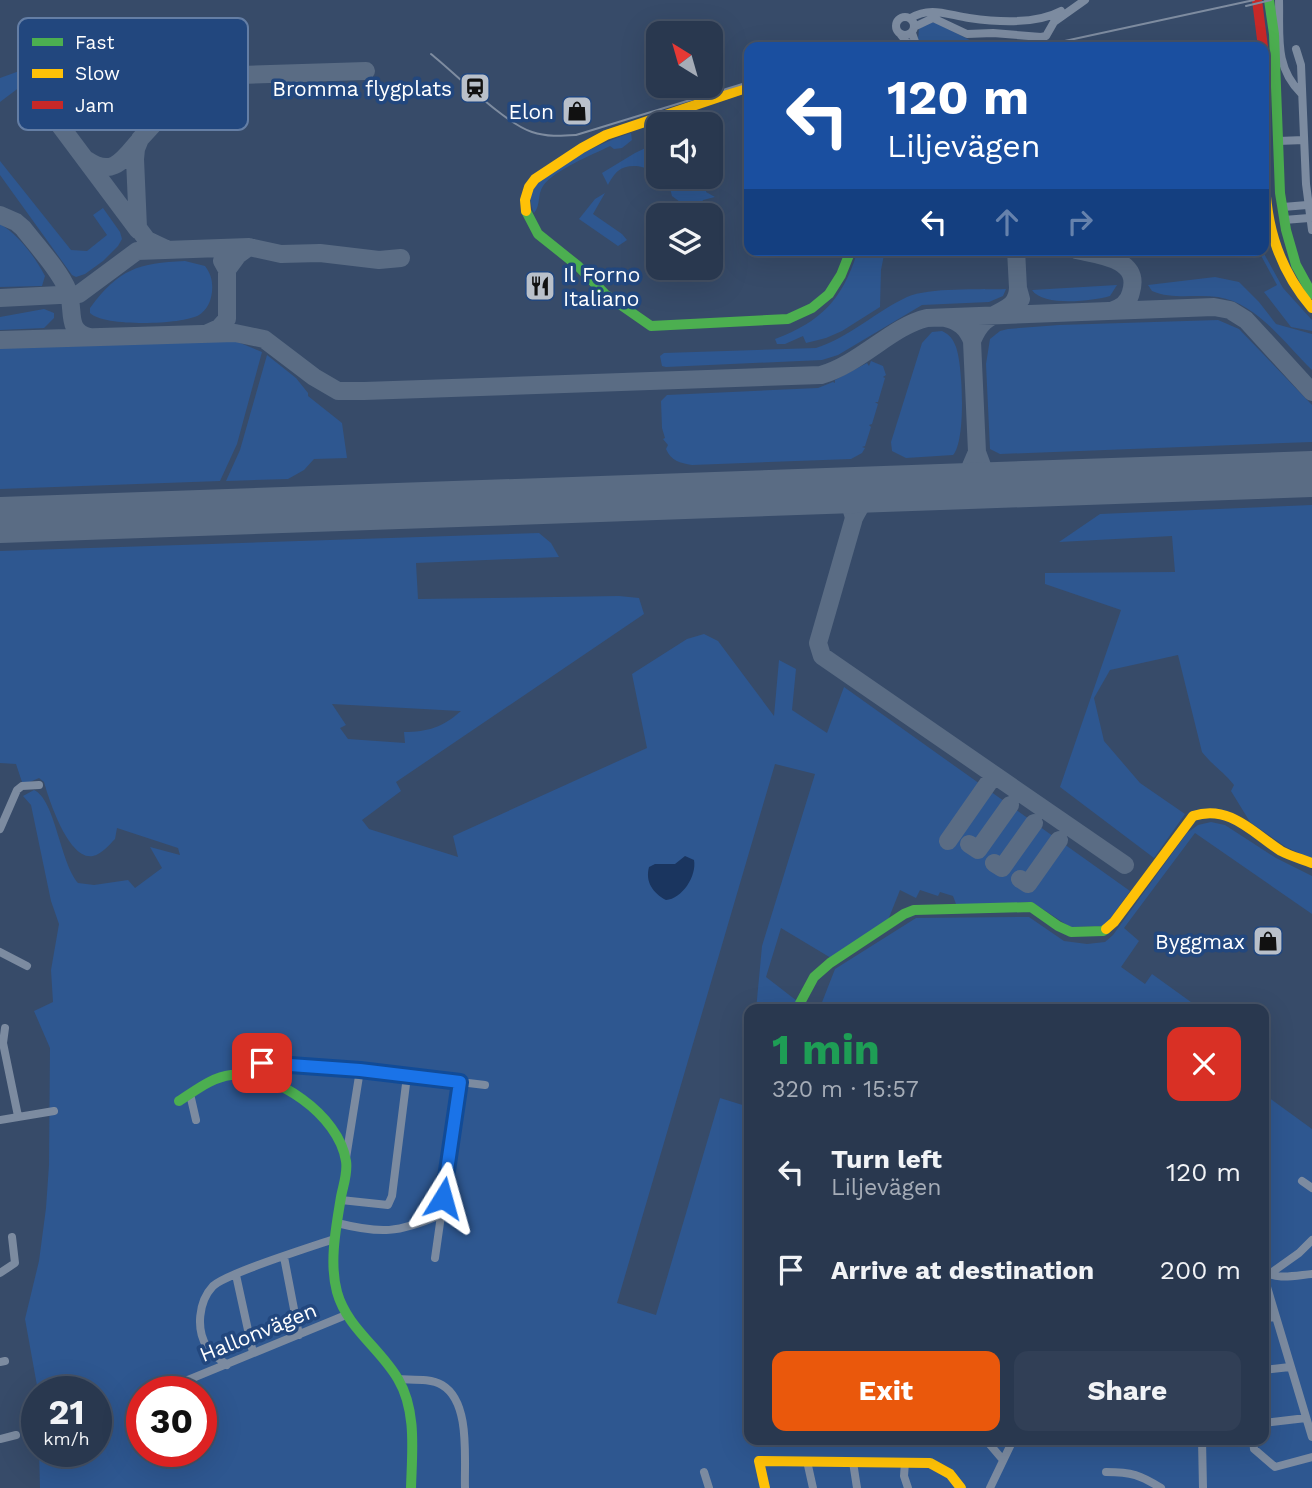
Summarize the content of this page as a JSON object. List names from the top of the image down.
{
  "streets": {
    "street": ["Hallonvägen"]
  },
  "places": {
    "station": ["Bromma flygplats"],
    "shop": ["Elon", "Byggmax"],
    "restaurant": ["Il Forno Italiano"]
  },
  "legend": ["Fast", "Slow", "Jam"],
  "north": "top left",
  "page": {
    "turn": ["120 m", "Liljevägen"],
    "heading": ["1 min", "320 m · 15:57"],
    "list": [
      {
        "name": "Turn left",
        "note": "Liljevägen",
        "value": "120 m"
      },
      {
        "name": "Arrive at destination",
        "value": "200 m"
      }
    ],
    "buttons": ["Exit", "Share"],
    "speed": "21 km/h",
    "limit": "30"
  }
}
